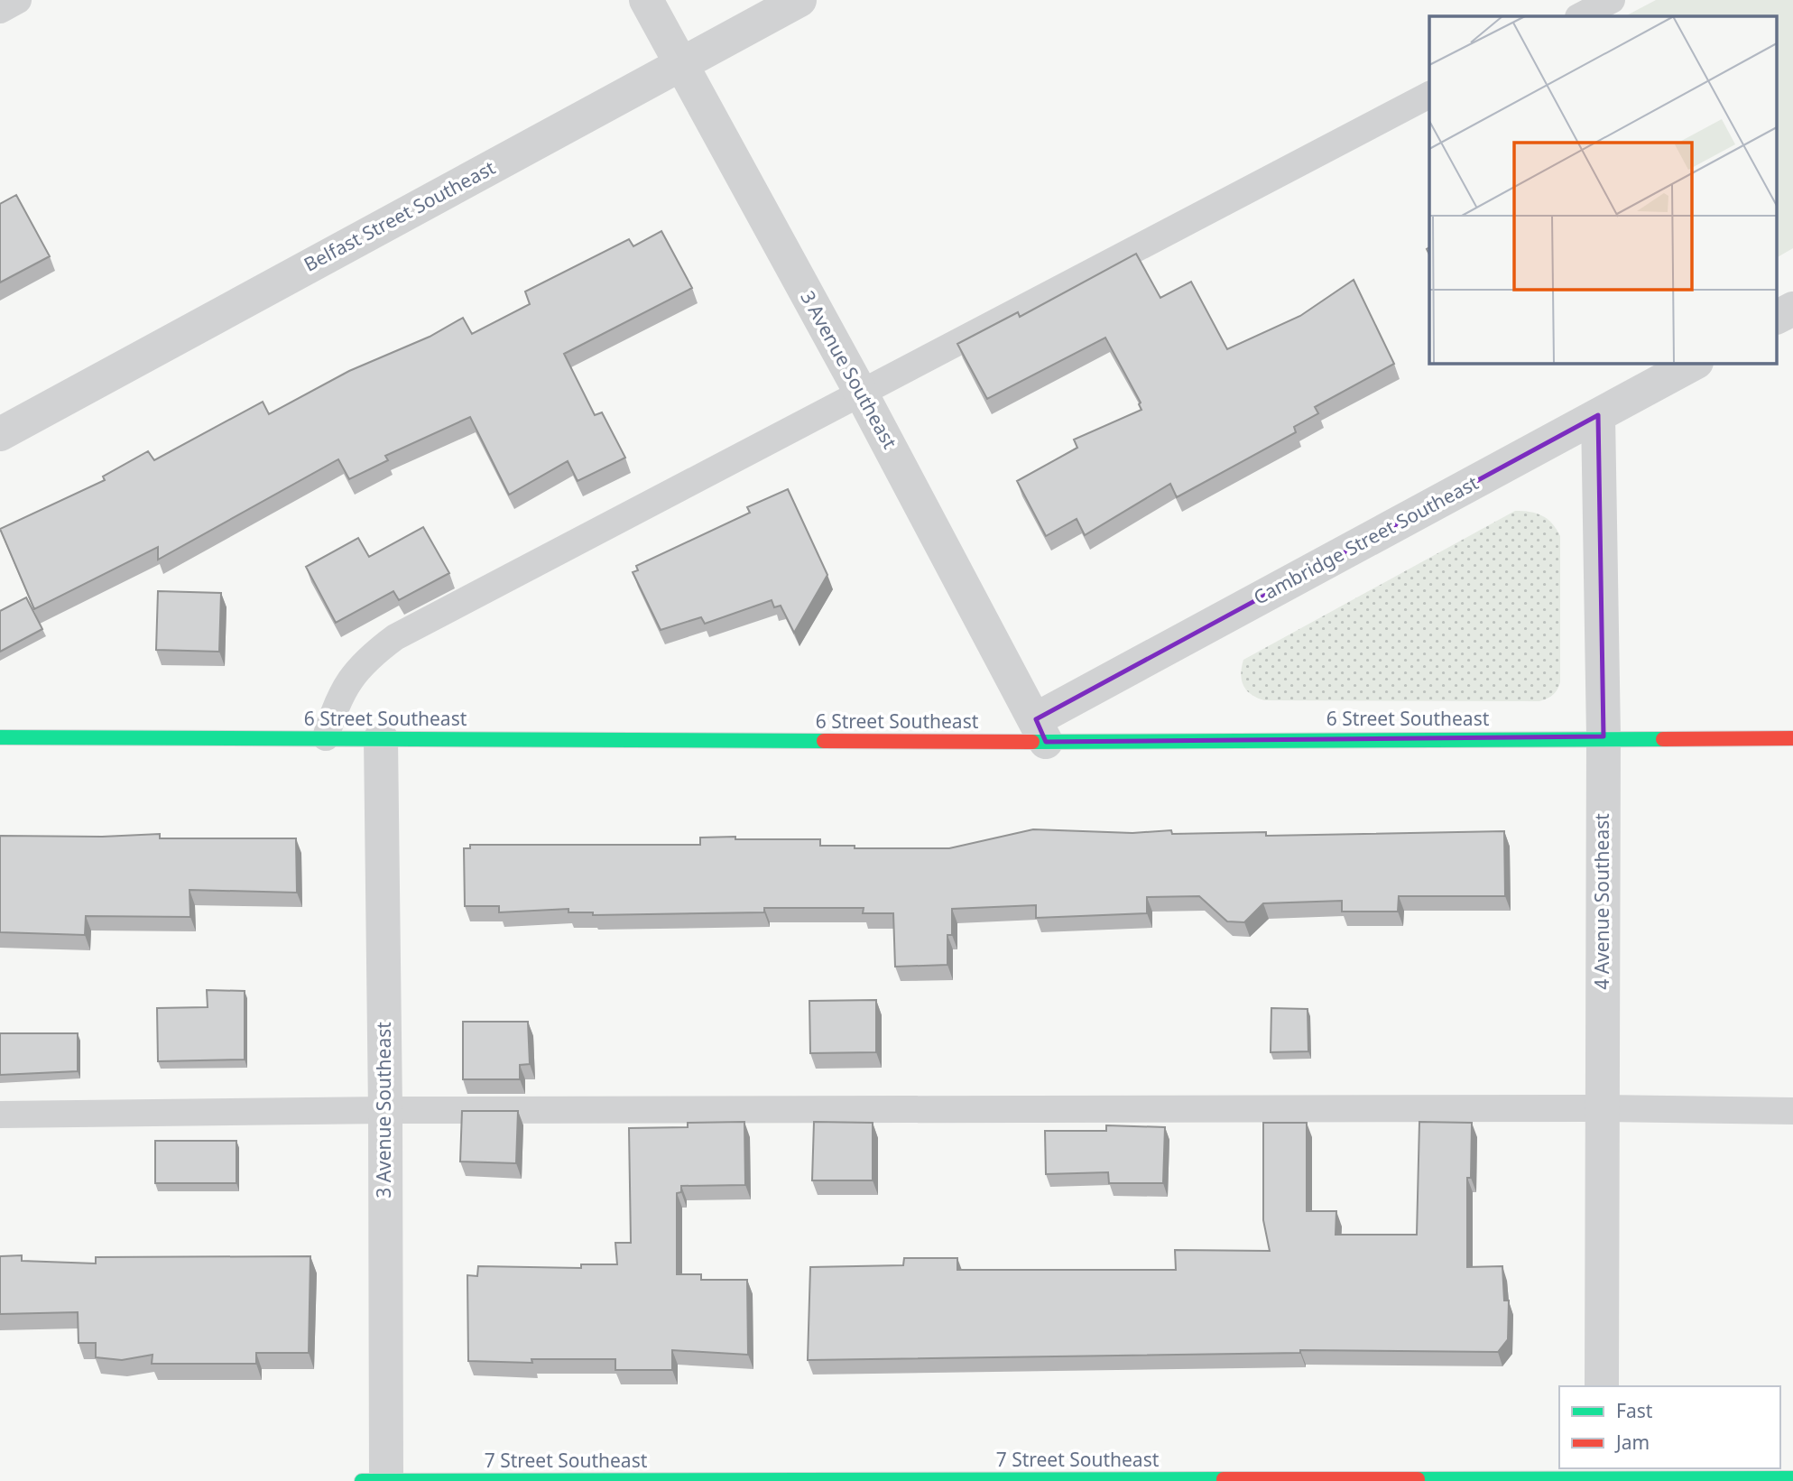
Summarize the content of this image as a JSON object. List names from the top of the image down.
{
  "streets": {
    "street": [
      "Belfast Street Southeast",
      "3 Avenue Southeast",
      "Cambridge Street Southeast",
      "6 Street Southeast",
      "4 Avenue Southeast",
      "7 Street Southeast"
    ]
  },
  "crossings": [
    ["Belfast Street Southeast", "3 Avenue Southeast"],
    ["3 Avenue Southeast", "Cambridge Street Southeast"],
    ["3 Avenue Southeast", "6 Street Southeast"],
    ["3 Avenue Southeast", "7 Street Southeast"],
    ["Cambridge Street Southeast", "6 Street Southeast"],
    ["Cambridge Street Southeast", "4 Avenue Southeast"],
    ["6 Street Southeast", "4 Avenue Southeast"]
  ],
  "legend": ["Fast", "Jam"]
}
